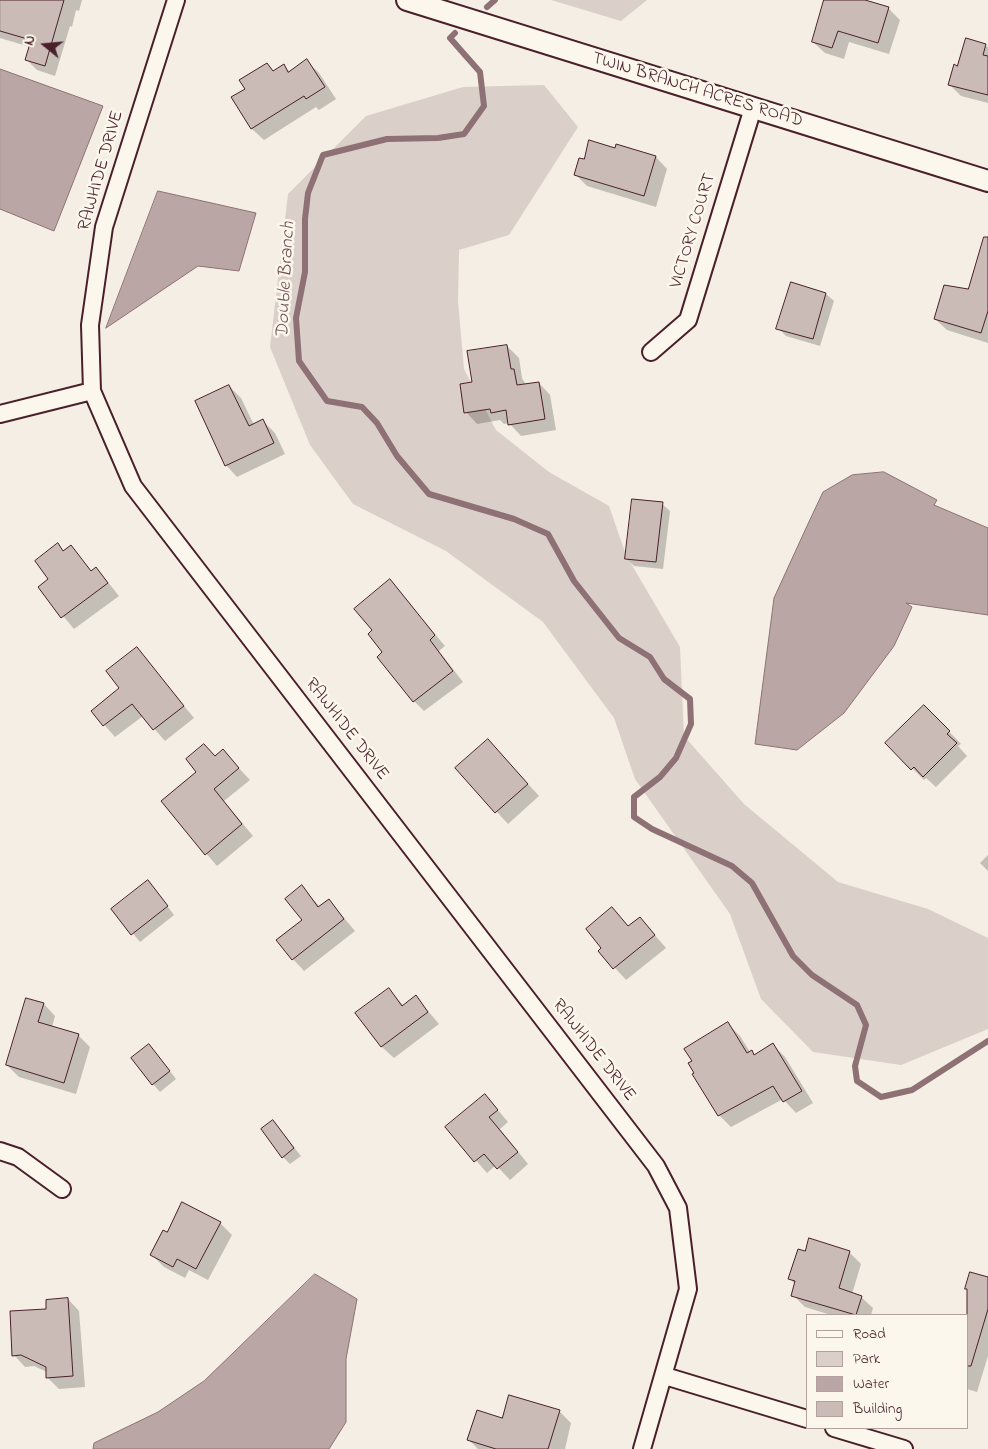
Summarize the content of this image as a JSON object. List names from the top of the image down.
{
  "streets": {
    "street": ["TWIN BRANCH ACRES ROAD", "RAWHIDE DRIVE", "VICTORY COURT"]
  },
  "crossings": [
    ["TWIN BRANCH ACRES ROAD", "VICTORY COURT"]
  ],
  "water": ["Double Branch"],
  "legend": [
    "Road",
    "Park",
    "Water",
    "Building"
  ],
  "north": "left"
}
